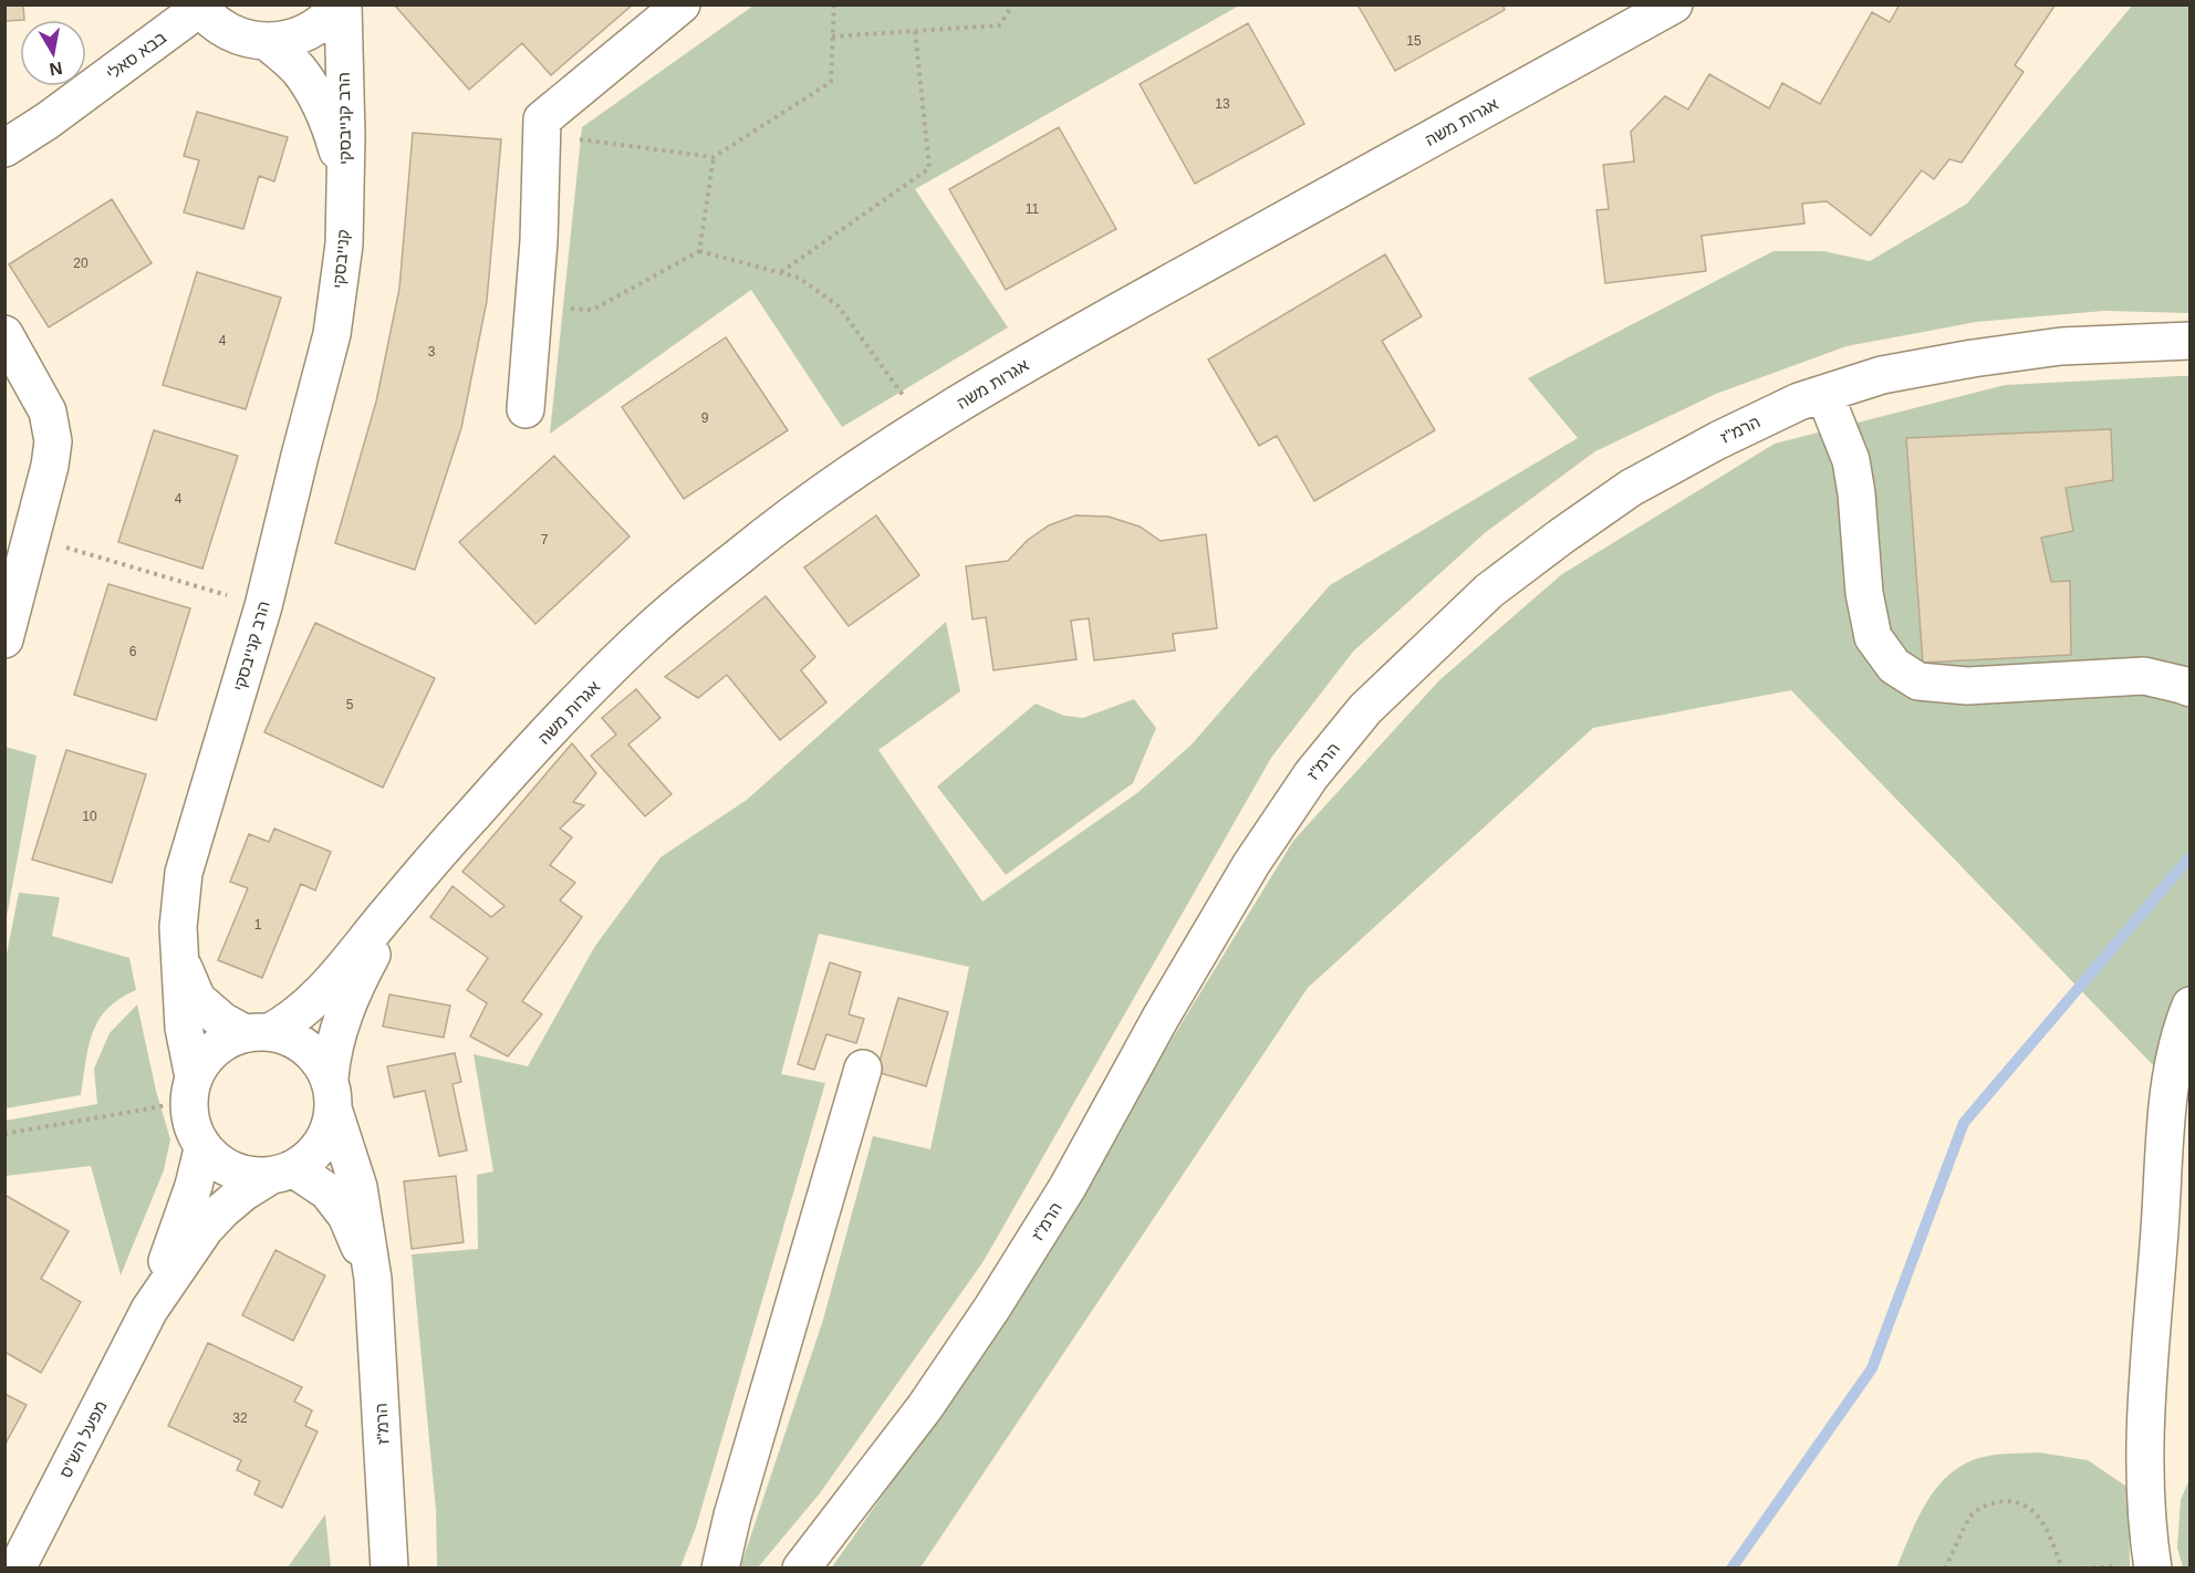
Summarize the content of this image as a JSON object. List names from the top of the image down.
{
  "streets": {
    "street": [
      "בבא סאלי",
      "הרב קנייבסקי",
      "אגרות משה",
      "קנייבסקי",
      "הרמ\"ז",
      "מפעל הש\"ס"
    ]
  },
  "crossings": [
    ["הרב קנייבסקי", "אגרות משה"],
    ["הרב קנייבסקי", "קנייבסקי"],
    ["הרב קנייבסקי", "הרמ\"ז"],
    ["הרב קנייבסקי", "מפעל הש\"ס"],
    ["אגרות משה", "הרמ\"ז"],
    ["אגרות משה", "מפעל הש\"ס"],
    ["הרמ\"ז", "מפעל הש\"ס"]
  ],
  "house_numbers": [
    "15",
    "13",
    "11",
    "20",
    "4",
    "3",
    "9",
    "4",
    "7",
    "6",
    "5",
    "10",
    "1",
    "32"
  ],
  "north": "bottom"
}
